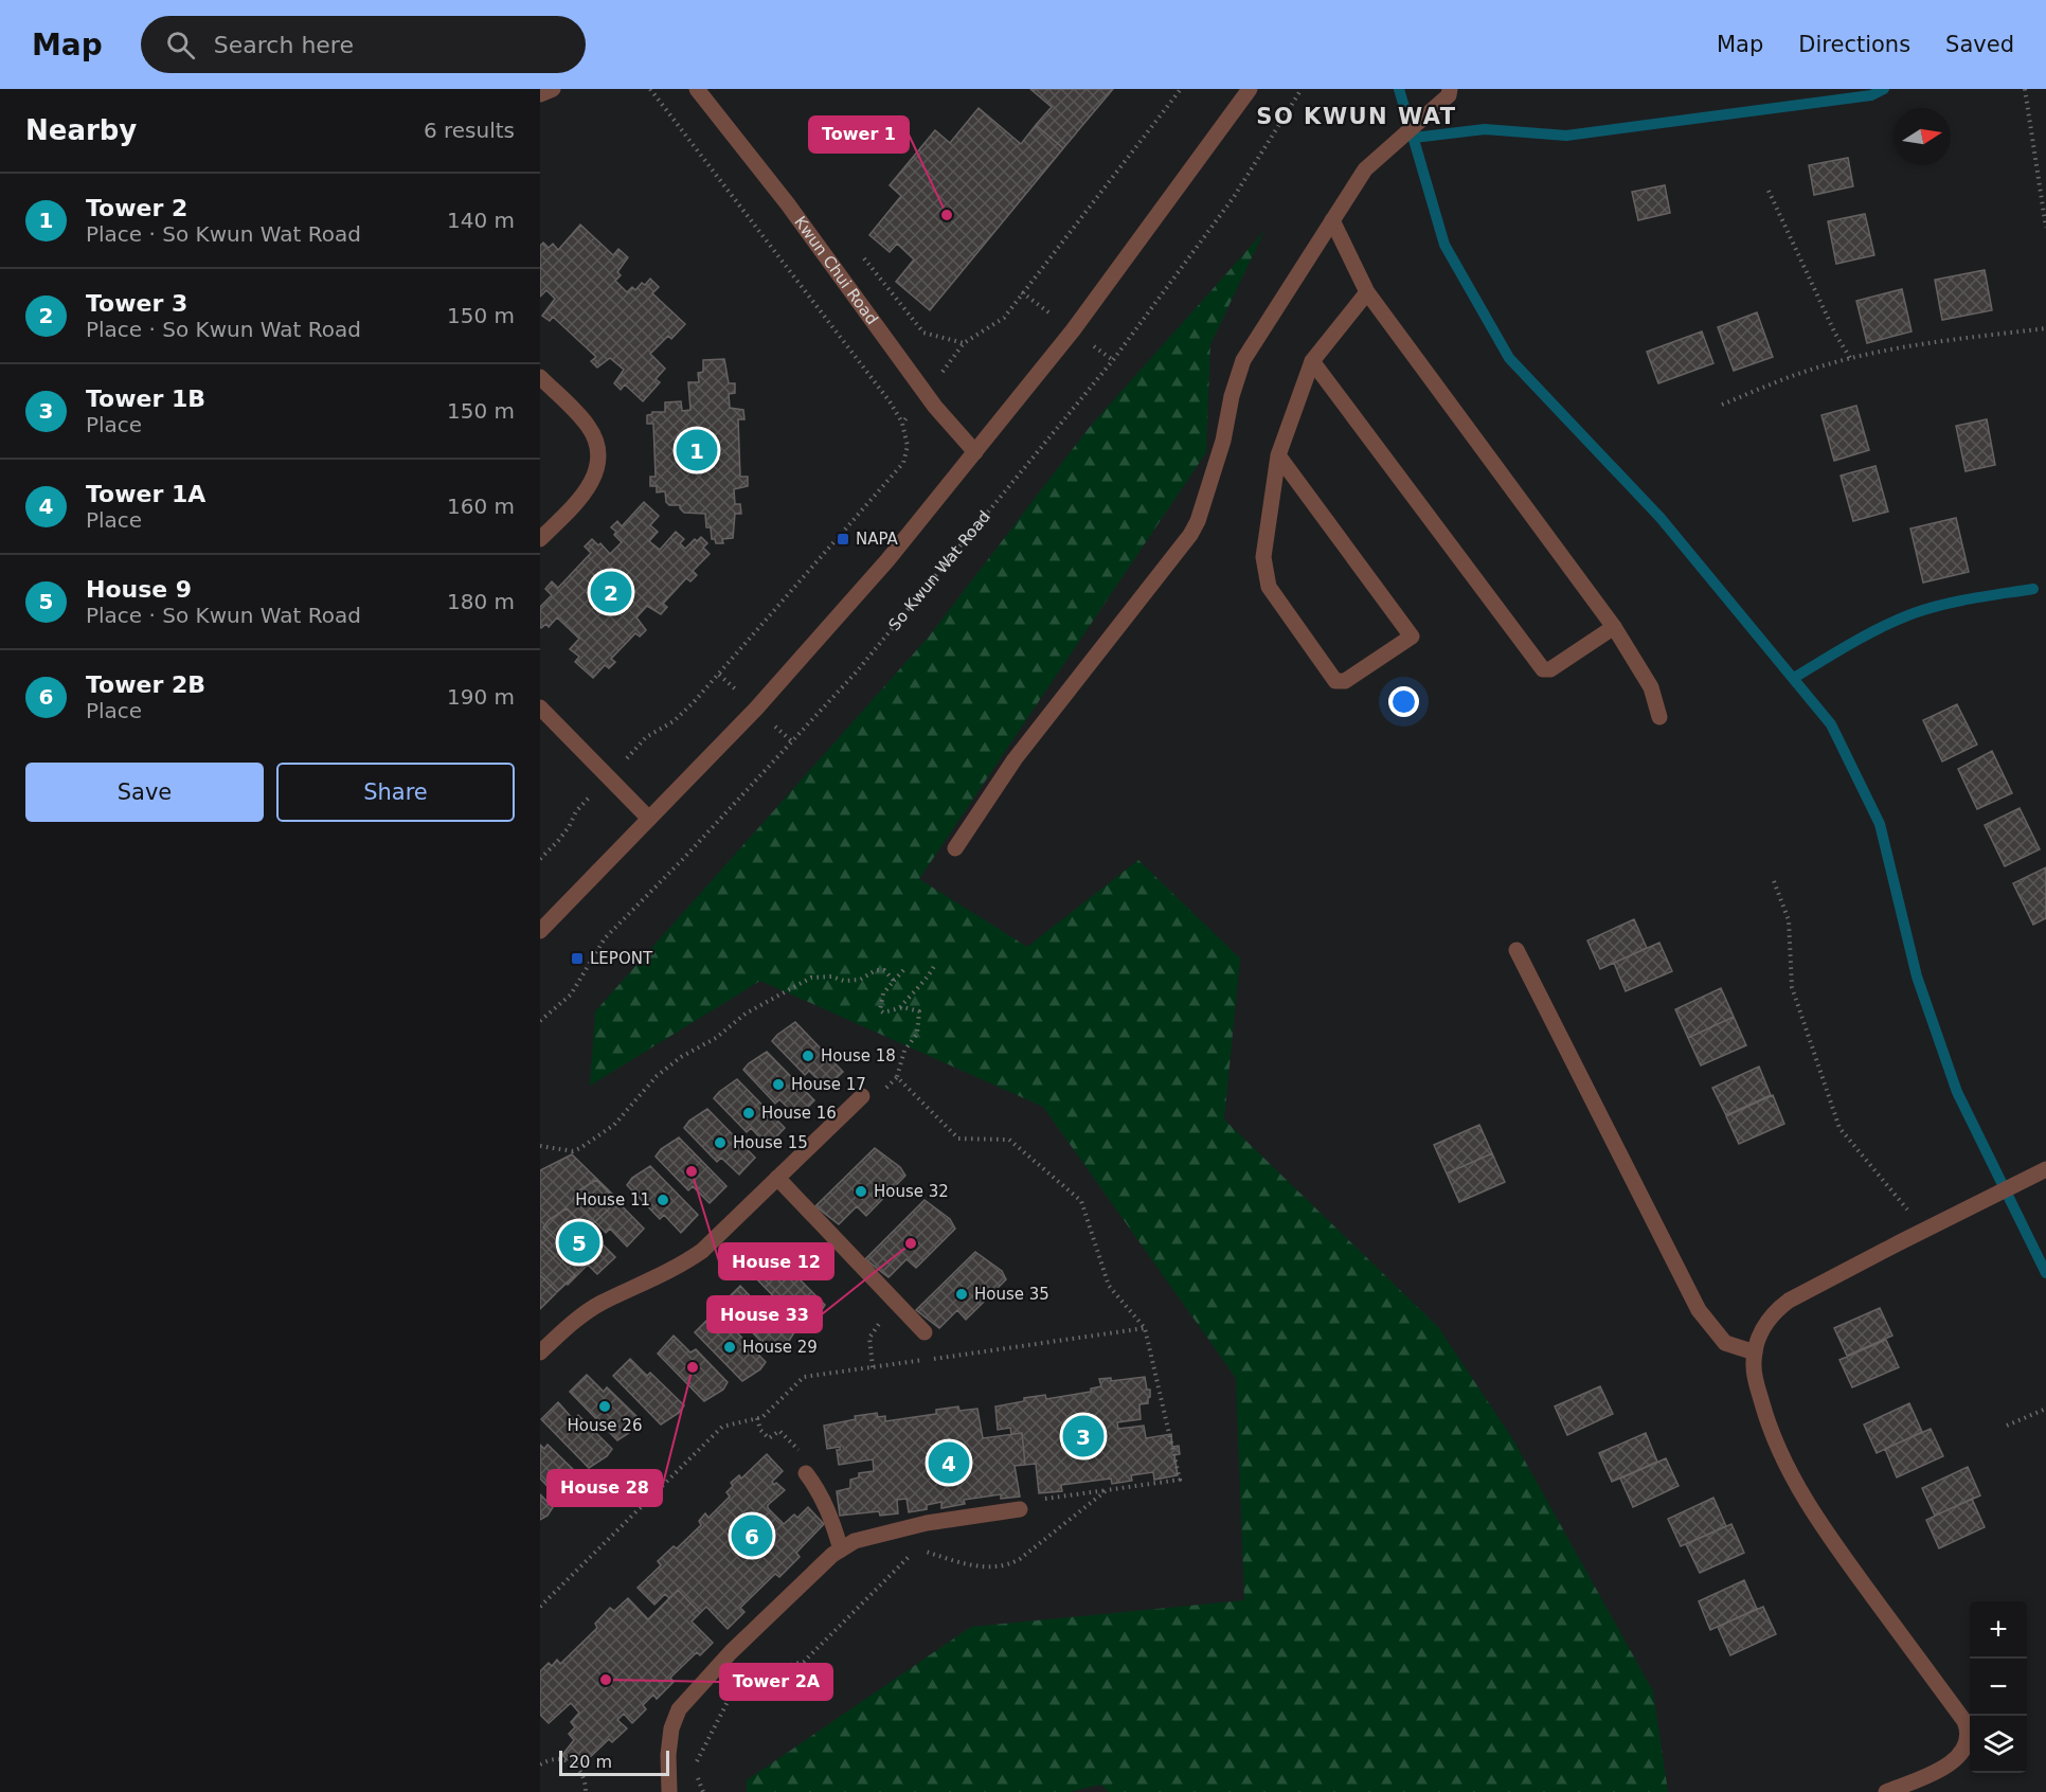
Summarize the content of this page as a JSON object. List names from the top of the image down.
{
  "streets": {
    "street": ["Kwun Chui Road"],
    "path": ["So Kwun Wat Road"]
  },
  "districts": ["SO KWUN WAT"],
  "places": {
    "other": [
      "Tower 1",
      "House 18",
      "House 17",
      "House 16",
      "House 15",
      "House 12",
      "House 32",
      "House 11",
      "House 33",
      "House 35",
      "House 29",
      "House 28",
      "House 26",
      "Tower 2A"
    ],
    "transit": ["NAPA", "LEPONT"]
  },
  "scale_bar": "20 m",
  "north": "right",
  "page": {
    "header": "Map",
    "search": "Search here",
    "nav": ["Map", "Directions", "Saved"],
    "heading": ["Nearby", "6 results"],
    "list": [
      {
        "mark": "1",
        "name": "Tower 2",
        "note": "Place · So Kwun Wat Road",
        "value": "140 m"
      },
      {
        "mark": "2",
        "name": "Tower 3",
        "note": "Place · So Kwun Wat Road",
        "value": "150 m"
      },
      {
        "mark": "3",
        "name": "Tower 1B",
        "note": "Place",
        "value": "150 m"
      },
      {
        "mark": "4",
        "name": "Tower 1A",
        "note": "Place",
        "value": "160 m"
      },
      {
        "mark": "5",
        "name": "House 9",
        "note": "Place · So Kwun Wat Road",
        "value": "180 m"
      },
      {
        "mark": "6",
        "name": "Tower 2B",
        "note": "Place",
        "value": "190 m"
      }
    ],
    "pins": [
      "1",
      "2",
      "5",
      "3",
      "4",
      "6"
    ],
    "buttons": ["Save", "Share"],
    "map_buttons": ["+", "−"],
    "scale": "20 m"
  }
}
